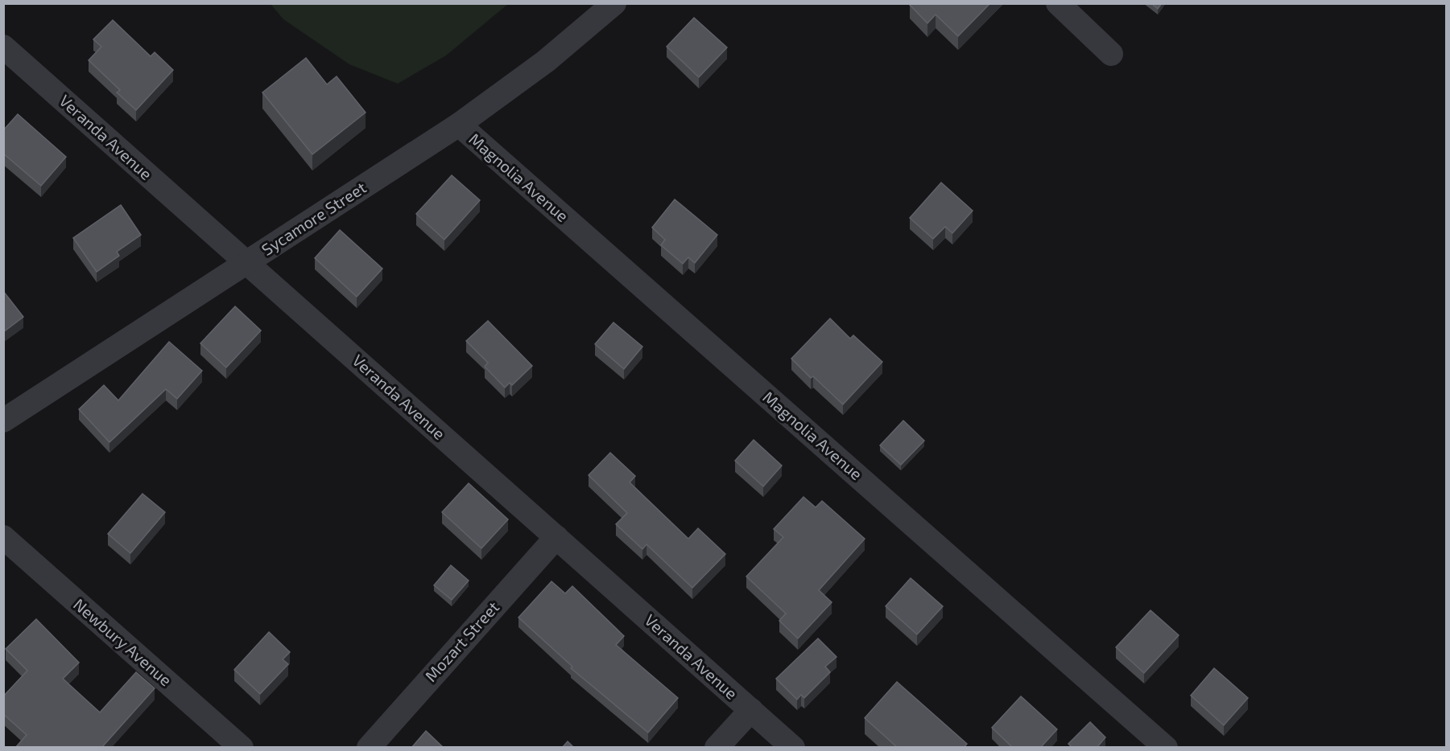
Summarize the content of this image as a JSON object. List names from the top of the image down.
{
  "streets": {
    "street": [
      "Veranda Avenue",
      "Magnolia Avenue",
      "Sycamore Street",
      "Mozart Street",
      "Newbury Avenue"
    ]
  },
  "crossings": [
    ["Veranda Avenue", "Sycamore Street"],
    ["Veranda Avenue", "Mozart Street"],
    ["Magnolia Avenue", "Sycamore Street"]
  ]
}
